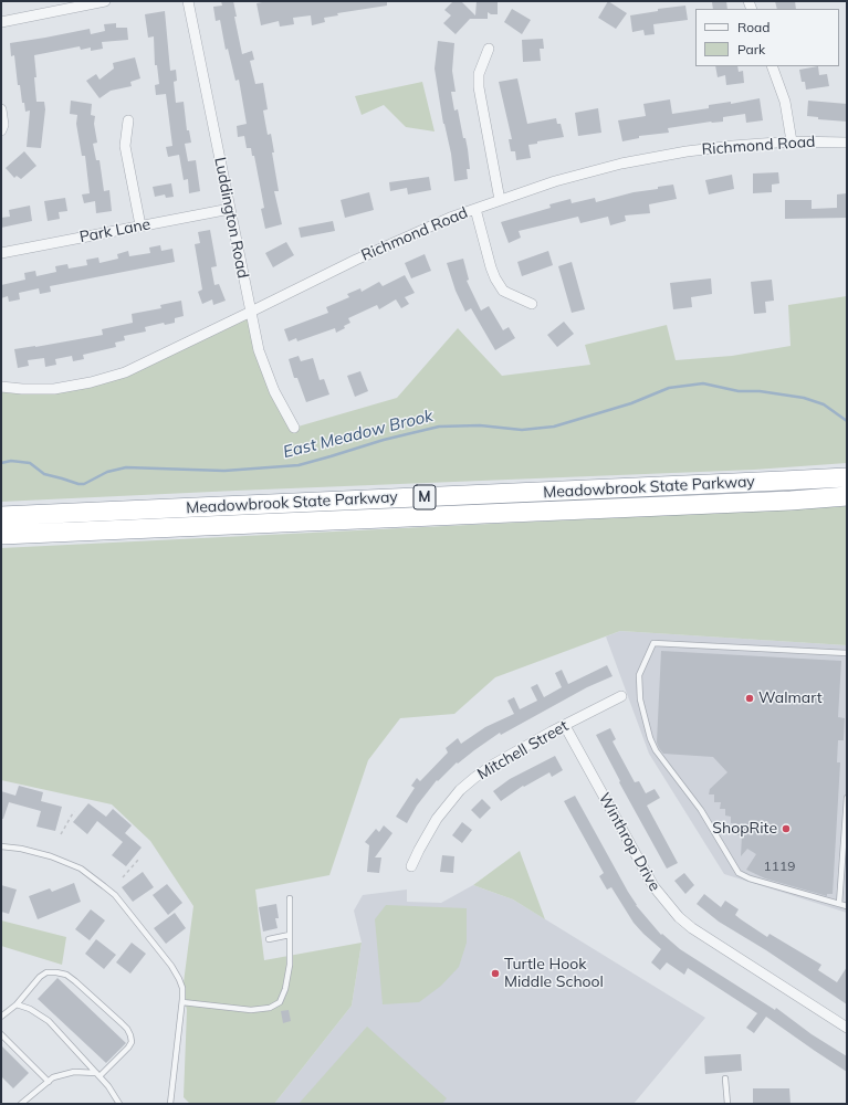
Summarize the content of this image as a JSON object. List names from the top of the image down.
{
  "streets": {
    "highway": ["Meadowbrook State Parkway", "M"],
    "street": [
      "Richmond Road",
      "Luddington Road",
      "Park Lane",
      "Mitchell Street",
      "Winthrop Drive"
    ]
  },
  "crossings": [
    ["Richmond Road", "Luddington Road"],
    ["Luddington Road", "Park Lane"],
    ["Mitchell Street", "Winthrop Drive"]
  ],
  "water": ["East Meadow Brook"],
  "places": ["Walmart", "ShopRite", "Turtle Hook Middle School"],
  "house_numbers": ["1119"],
  "legend": ["Road", "Park"]
}
